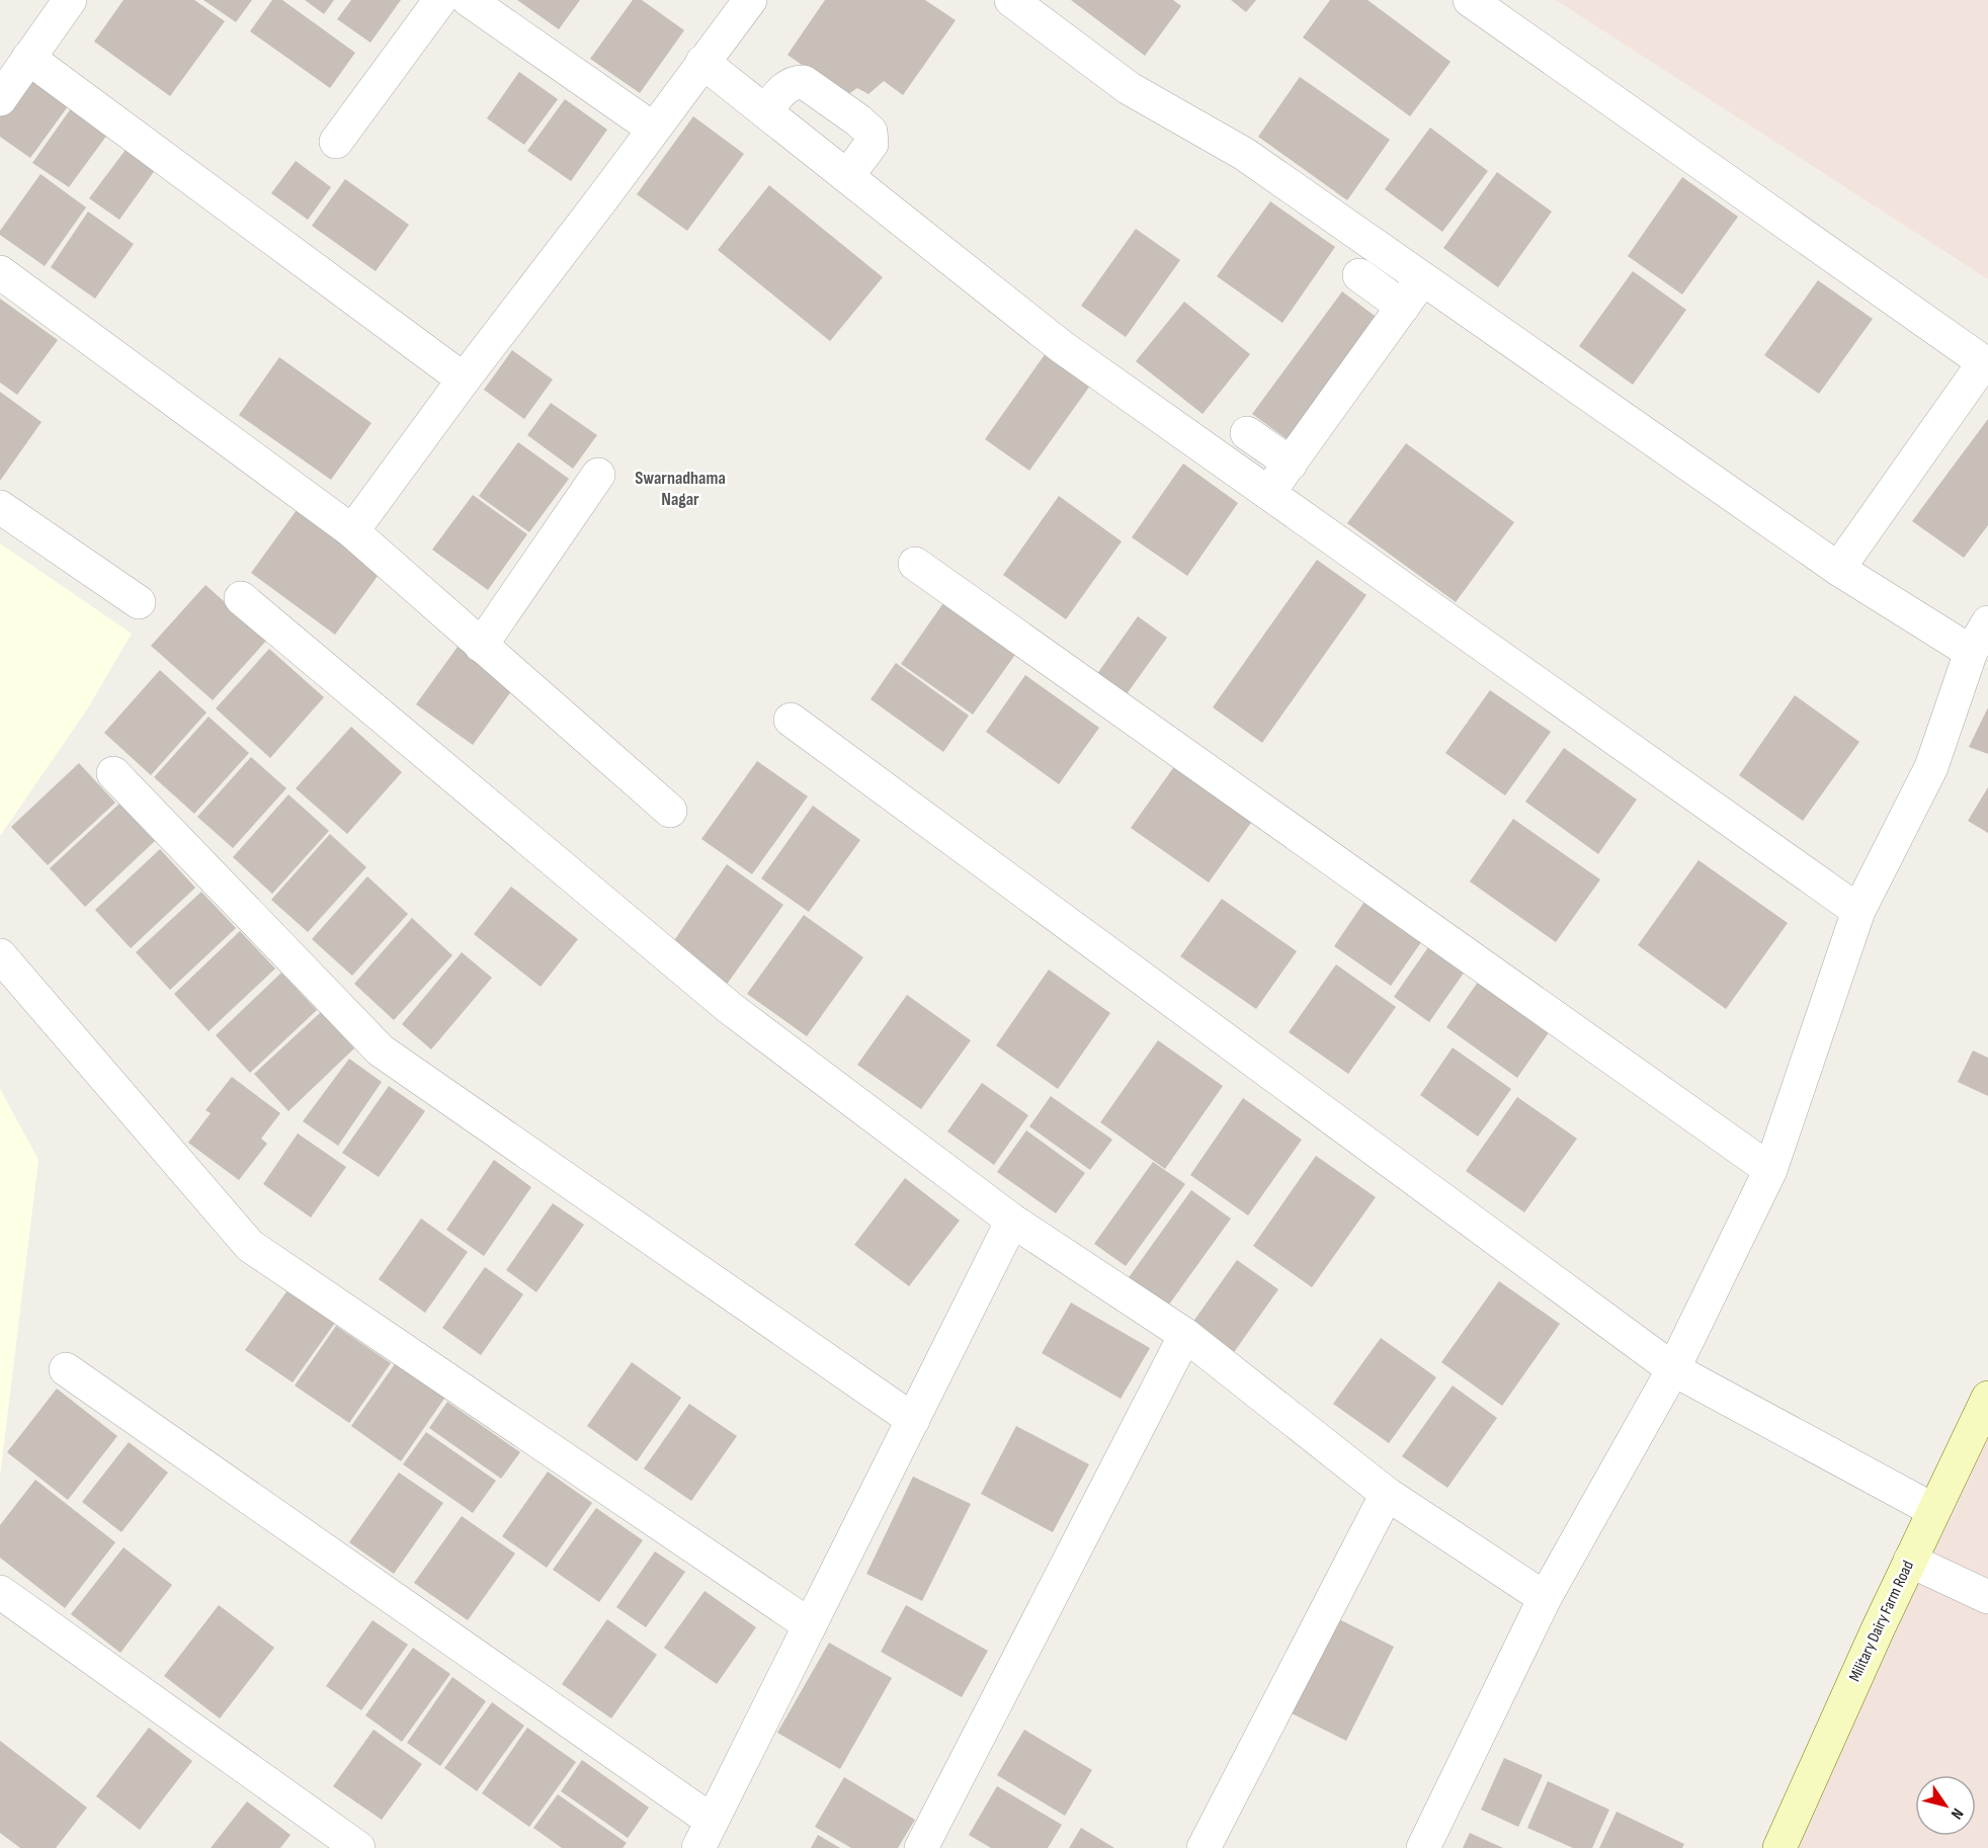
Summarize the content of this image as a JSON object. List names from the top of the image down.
{
  "streets": {
    "main road": ["Military Dairy Farm Road"]
  },
  "districts": ["Swarnadhama Nagar"],
  "north": "bottom right"
}
